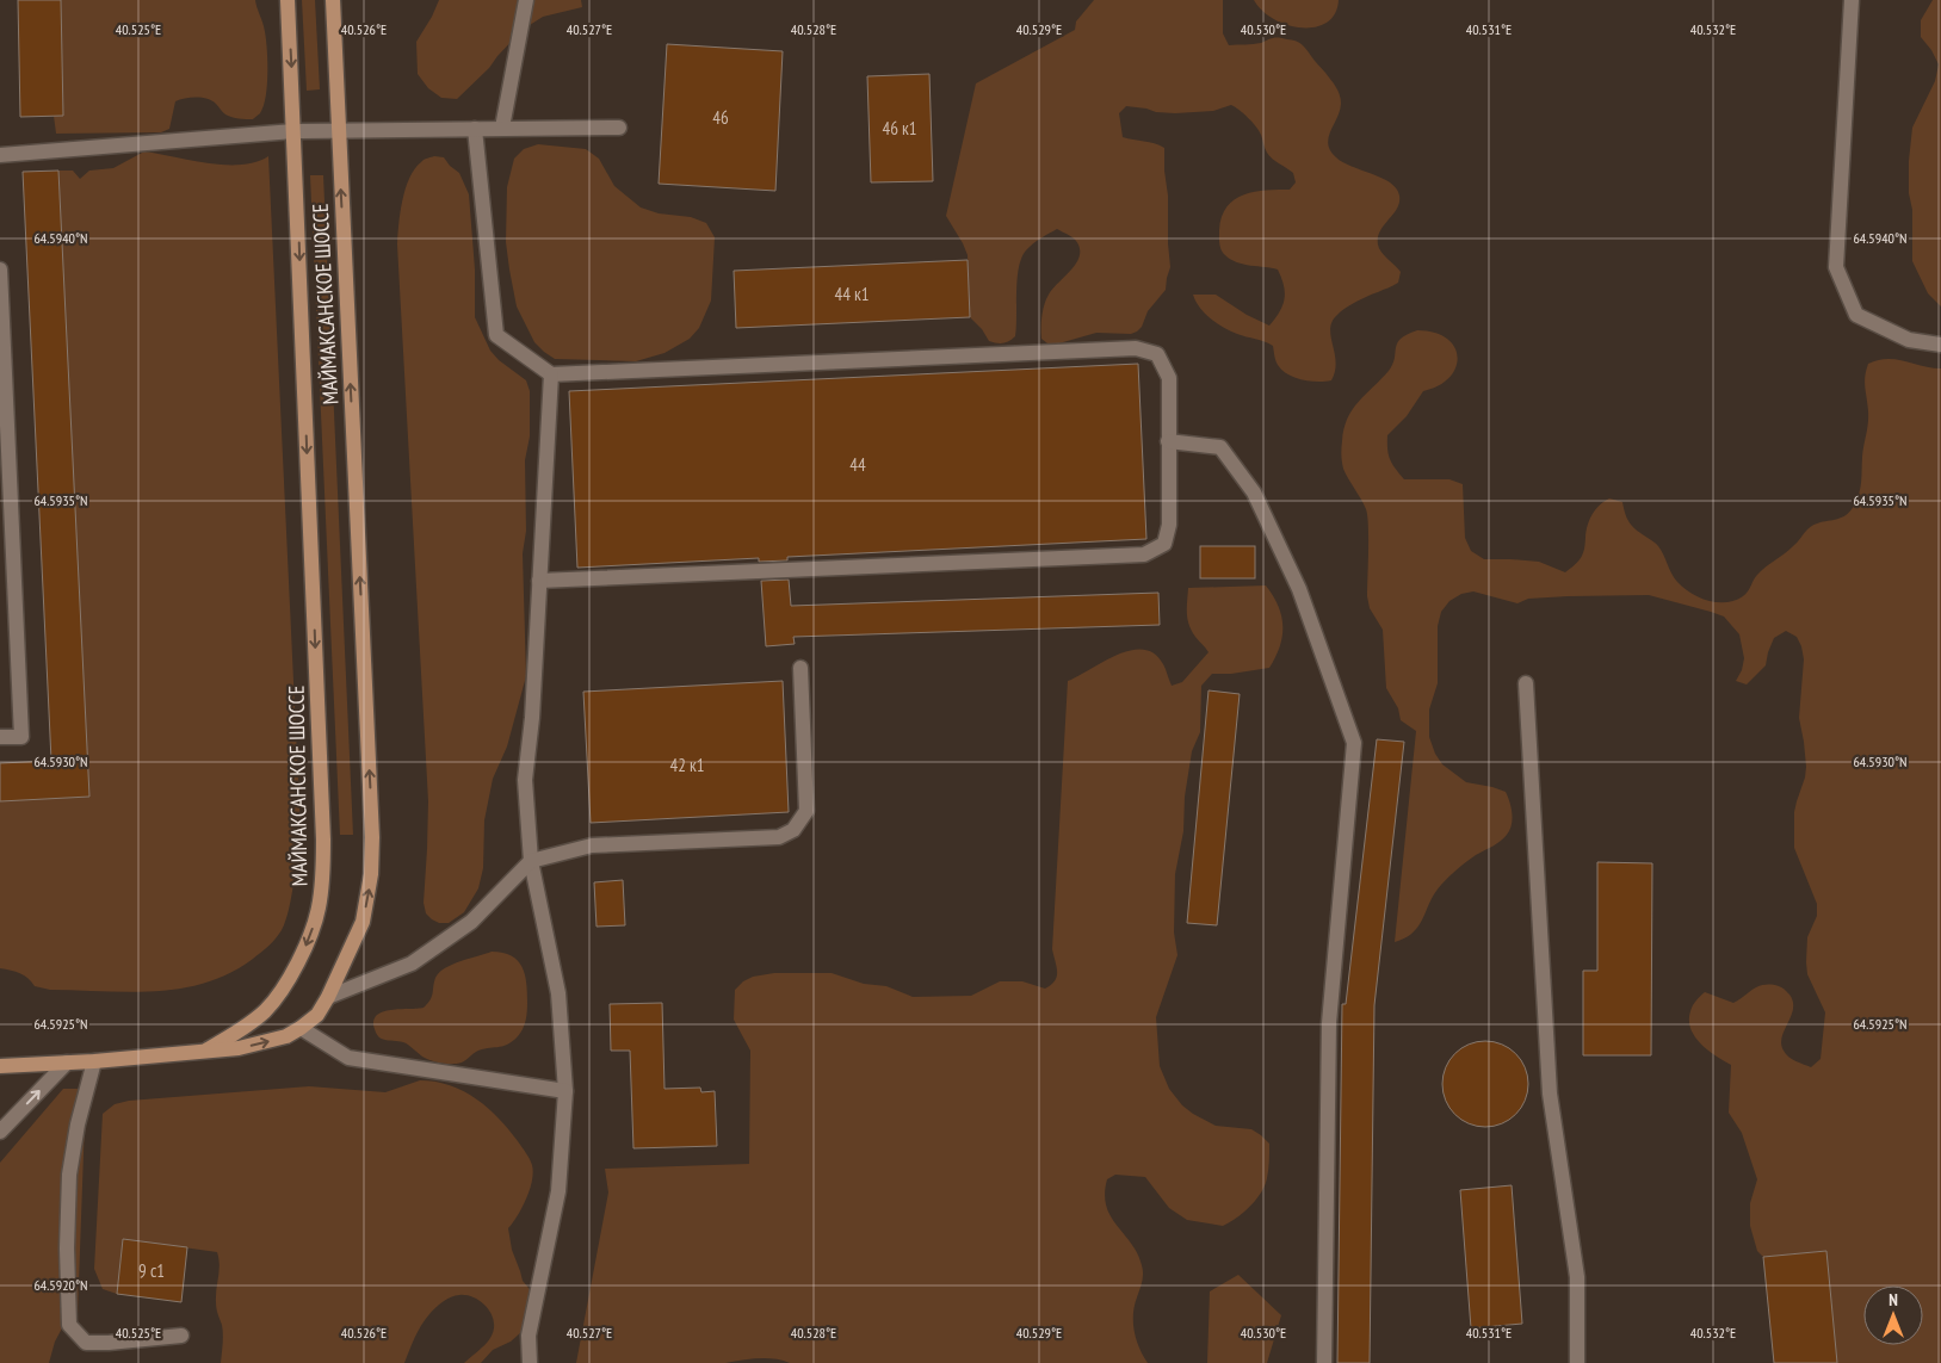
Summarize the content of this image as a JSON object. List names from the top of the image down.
{
  "streets": {
    "main road": ["МАЙМАКСАНСКОЕ ШОССЕ"]
  },
  "house_numbers": [
    "46",
    "46 к1",
    "44 к1",
    "44",
    "42 к1",
    "9 с1"
  ],
  "north": "top",
  "coordinates": [
    "40.525°E",
    "40.526°E",
    "40.527°E",
    "40.528°E",
    "40.529°E",
    "40.530°E",
    "40.531°E",
    "40.532°E",
    "64.5940°N",
    "64.5935°N",
    "64.5930°N",
    "64.5925°N",
    "64.5920°N"
  ]
}
